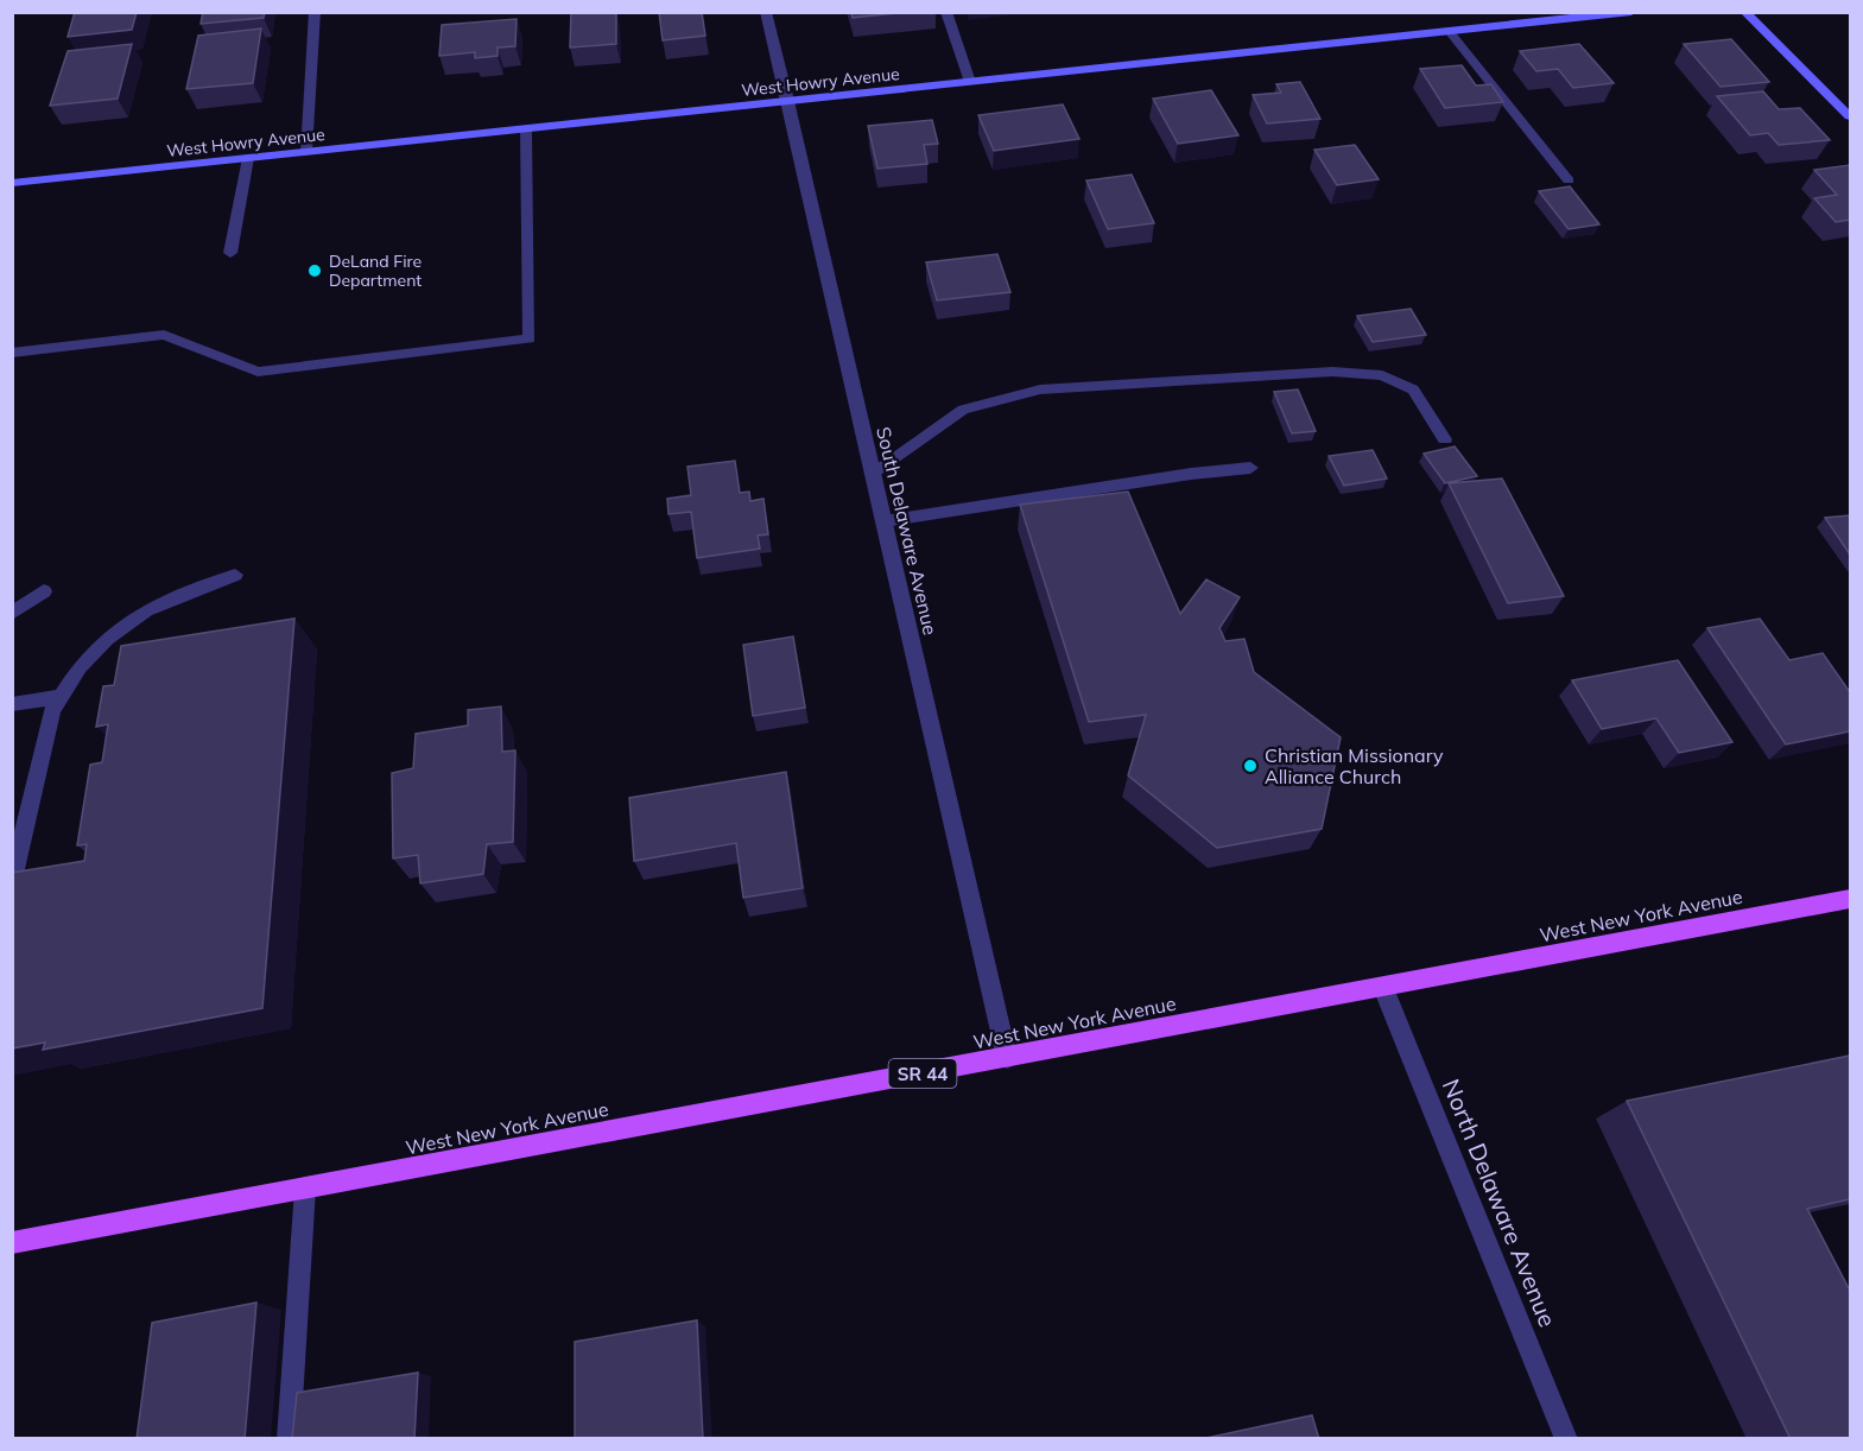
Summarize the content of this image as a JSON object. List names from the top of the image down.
{
  "streets": {
    "main road": ["West New York Avenue", "SR 44"],
    "street": ["West Howry Avenue", "South Delaware Avenue", "North Delaware Avenue"]
  },
  "crossings": [
    ["West Howry Avenue", "South Delaware Avenue"],
    ["South Delaware Avenue", "West New York Avenue"],
    ["West New York Avenue", "North Delaware Avenue"]
  ],
  "places": ["DeLand Fire Department", "Christian Missionary Alliance Church"]
}
